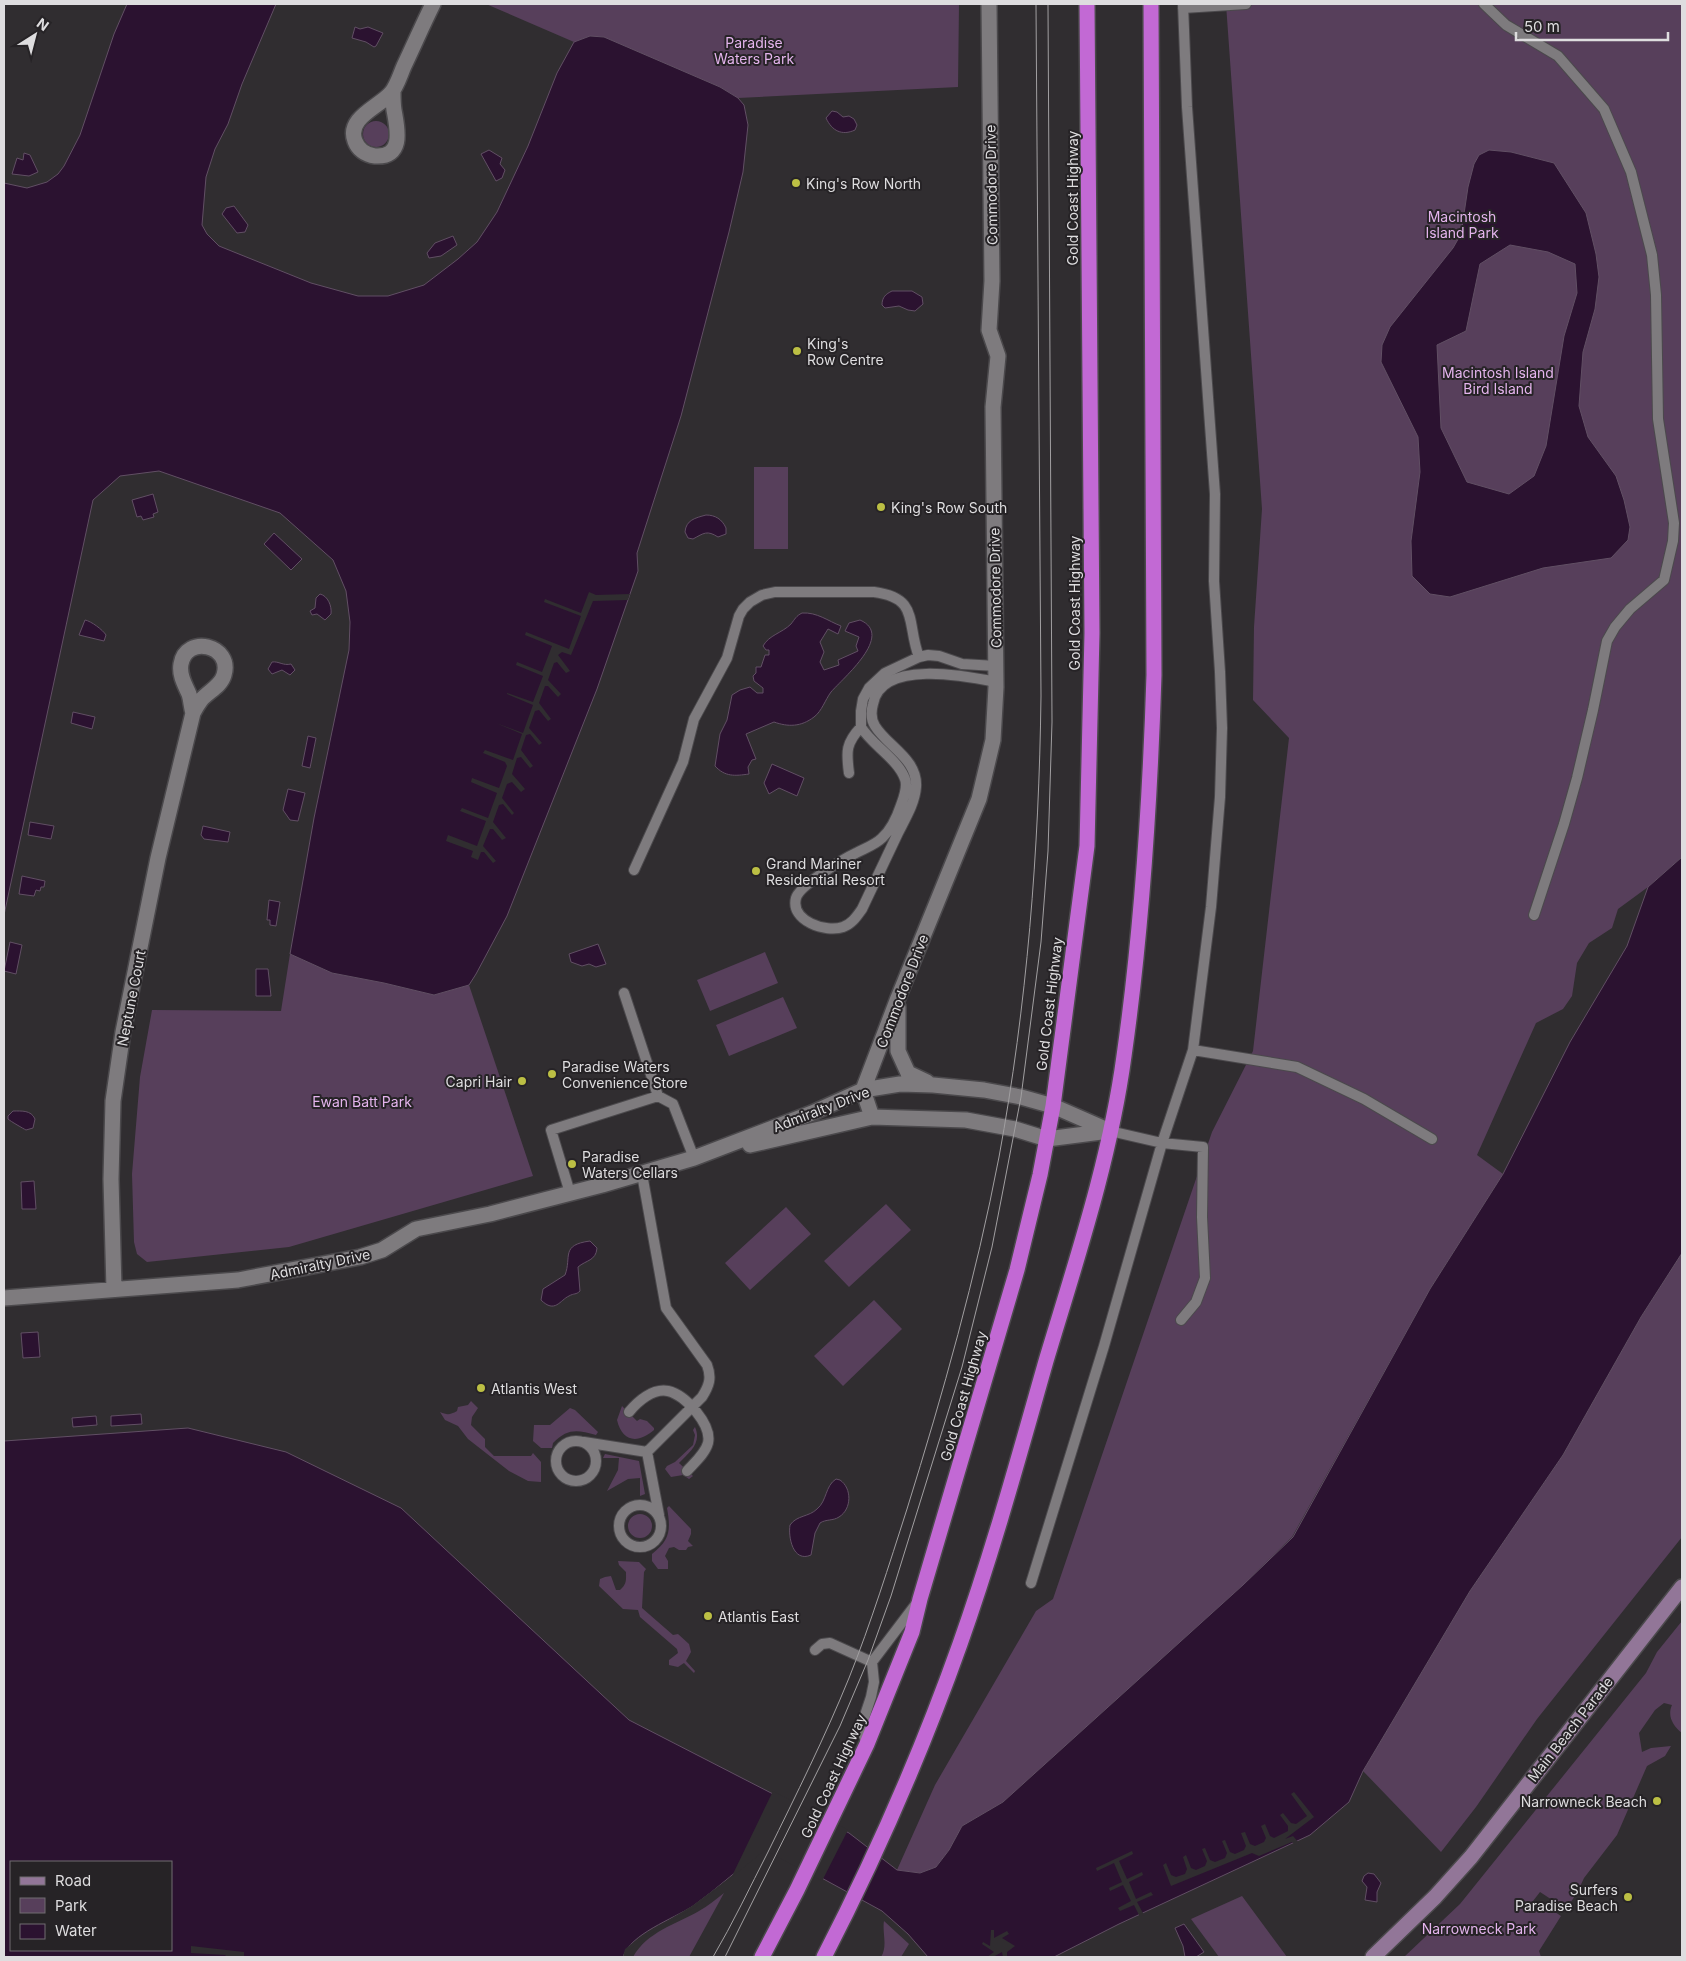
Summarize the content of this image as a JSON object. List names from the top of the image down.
{
  "streets": {
    "highway": ["Gold Coast Highway"],
    "street": [
      "Commodore Drive",
      "Neptune Court",
      "Admiralty Drive",
      "Main Beach Parade"
    ]
  },
  "crossings": [
    ["Commodore Drive", "Admiralty Drive"],
    ["Gold Coast Highway", "Admiralty Drive"],
    ["Neptune Court", "Admiralty Drive"]
  ],
  "parks": [
    "Paradise Waters Park",
    "Macintosh Island Park",
    "Macintosh Island Bird Island",
    "Ewan Batt Park",
    "Narrowneck Park"
  ],
  "places": [
    "King's Row North",
    "King's Row Centre",
    "King's Row South",
    "Grand Mariner Residential Resort",
    "Paradise Waters Convenience Store",
    "Capri Hair",
    "Paradise Waters Cellars",
    "Atlantis West",
    "Atlantis East",
    "Narrowneck Beach",
    "Surfers Paradise Beach"
  ],
  "legend": ["Road", "Park", "Water"],
  "scale_bar": "50 m",
  "north": "top right"
}
